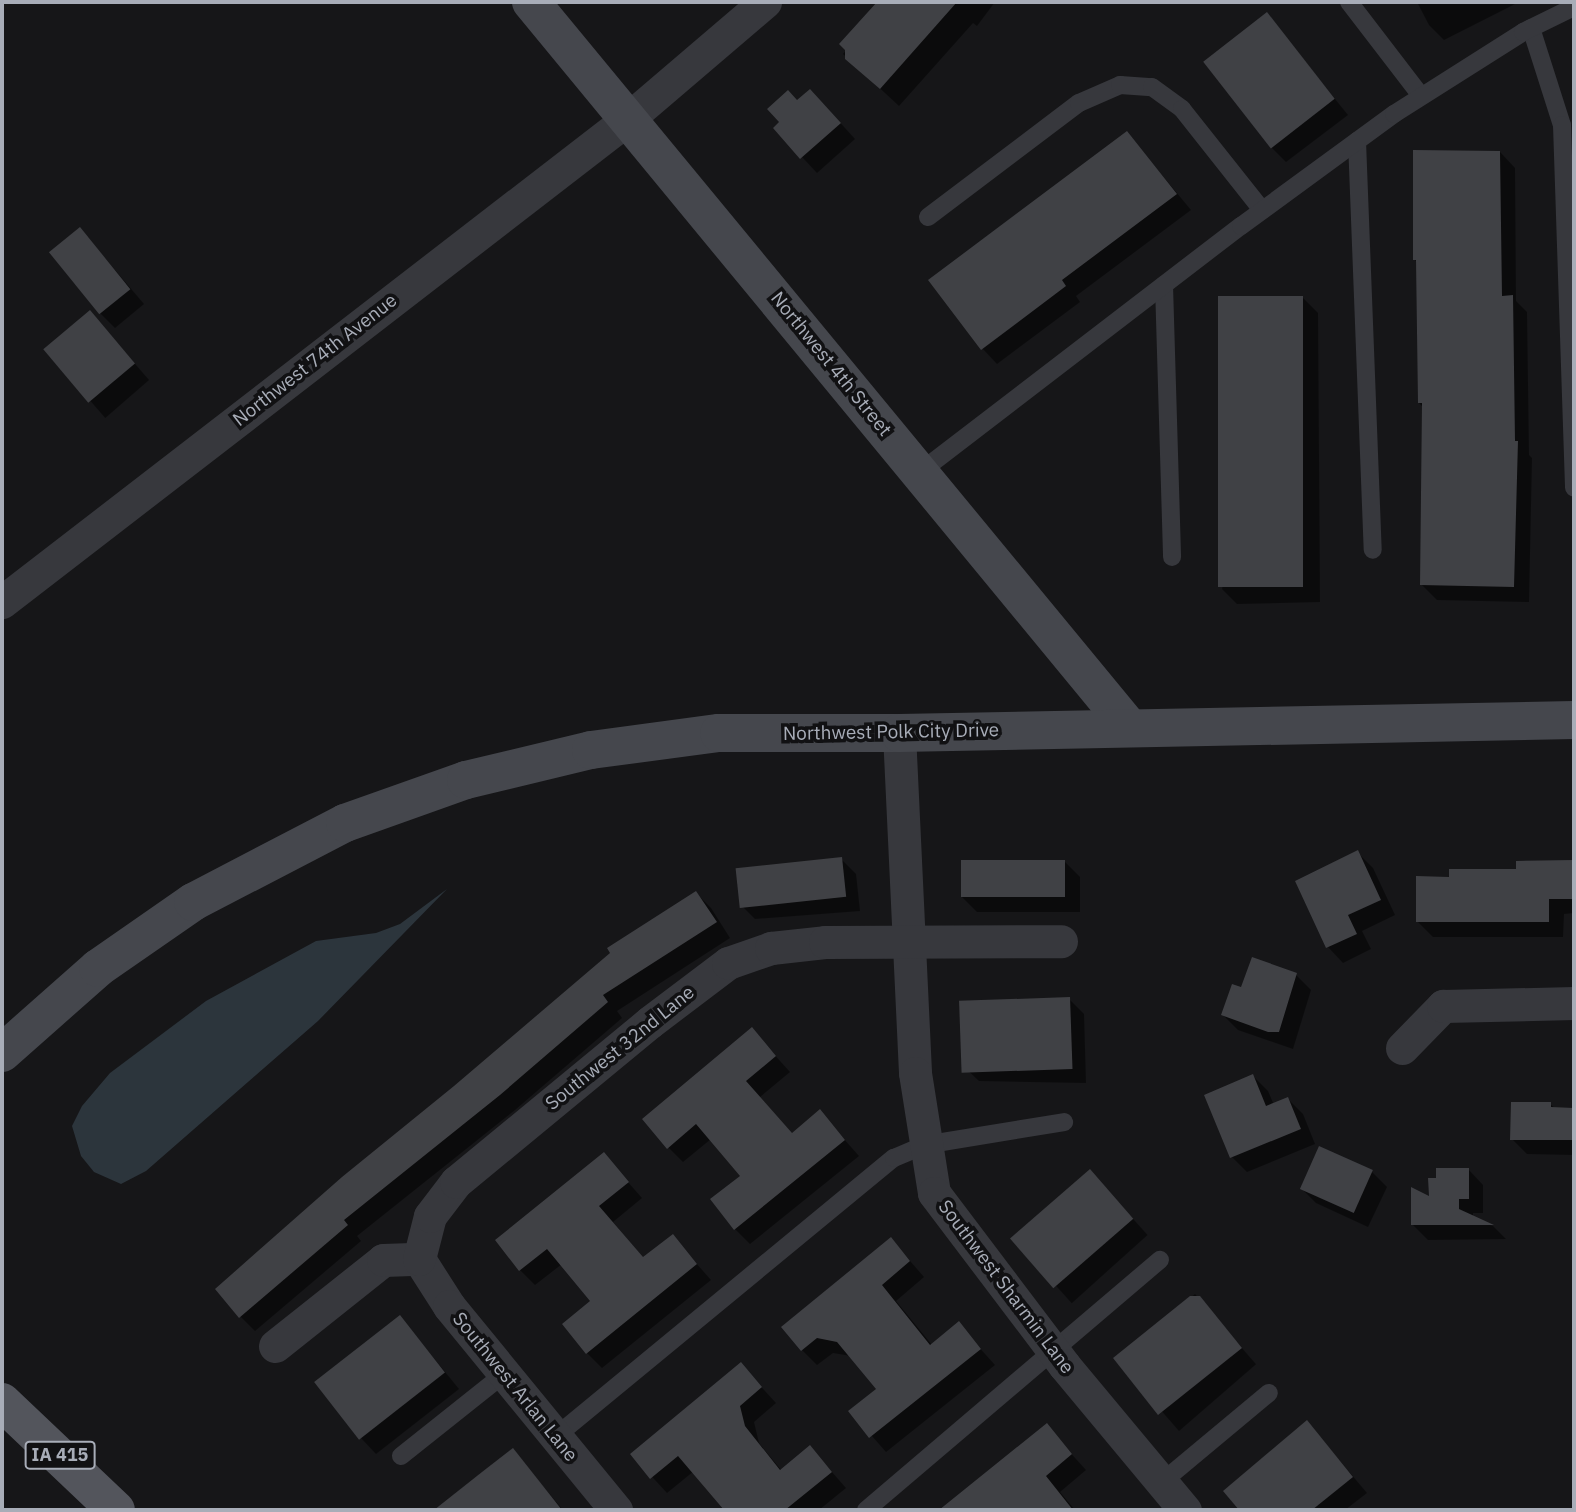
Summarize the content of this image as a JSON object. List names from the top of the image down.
{
  "streets": {
    "main road": ["IA 415"],
    "street": [
      "Northwest 74th Avenue",
      "Northwest 4th Street",
      "Northwest Polk City Drive",
      "Southwest 32nd Lane",
      "Southwest Sharmin Lane",
      "Southwest Arlan Lane"
    ]
  },
  "crossings": [
    ["Northwest 74th Avenue", "Northwest 4th Street"],
    ["Northwest 4th Street", "Northwest Polk City Drive"],
    ["Northwest Polk City Drive", "Southwest Sharmin Lane"],
    ["Southwest 32nd Lane", "Southwest Sharmin Lane"],
    ["Southwest 32nd Lane", "Southwest Arlan Lane"]
  ]
}
